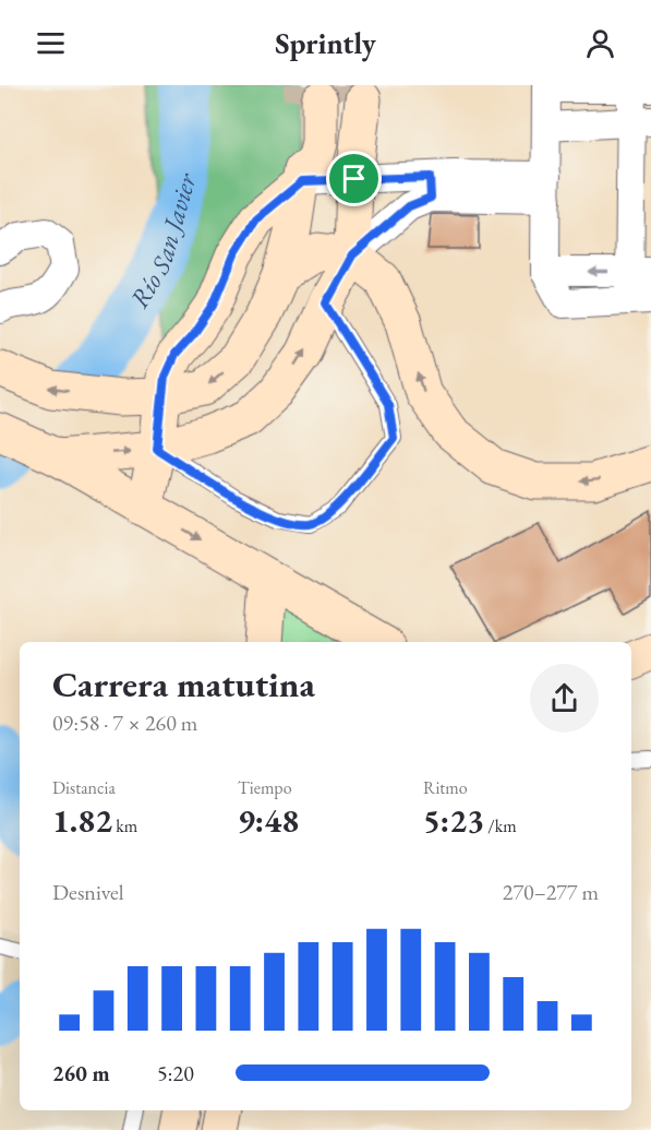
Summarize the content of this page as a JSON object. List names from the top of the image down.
{
  "water": ["Río San Javier"],
  "page": {
    "header": "Sprintly",
    "heading": ["Carrera matutina", "09:58 · 7 × 260 m"],
    "stats": [
      ["Distancia", "1.82 km"],
      ["Tiempo", "9:48"],
      ["Ritmo", "5:23 /km"]
    ],
    "chart": ["Desnivel", "270–277 m"],
    "list": [
      {
        "name": "260 m",
        "note": "5:20"
      }
    ]
  }
}
